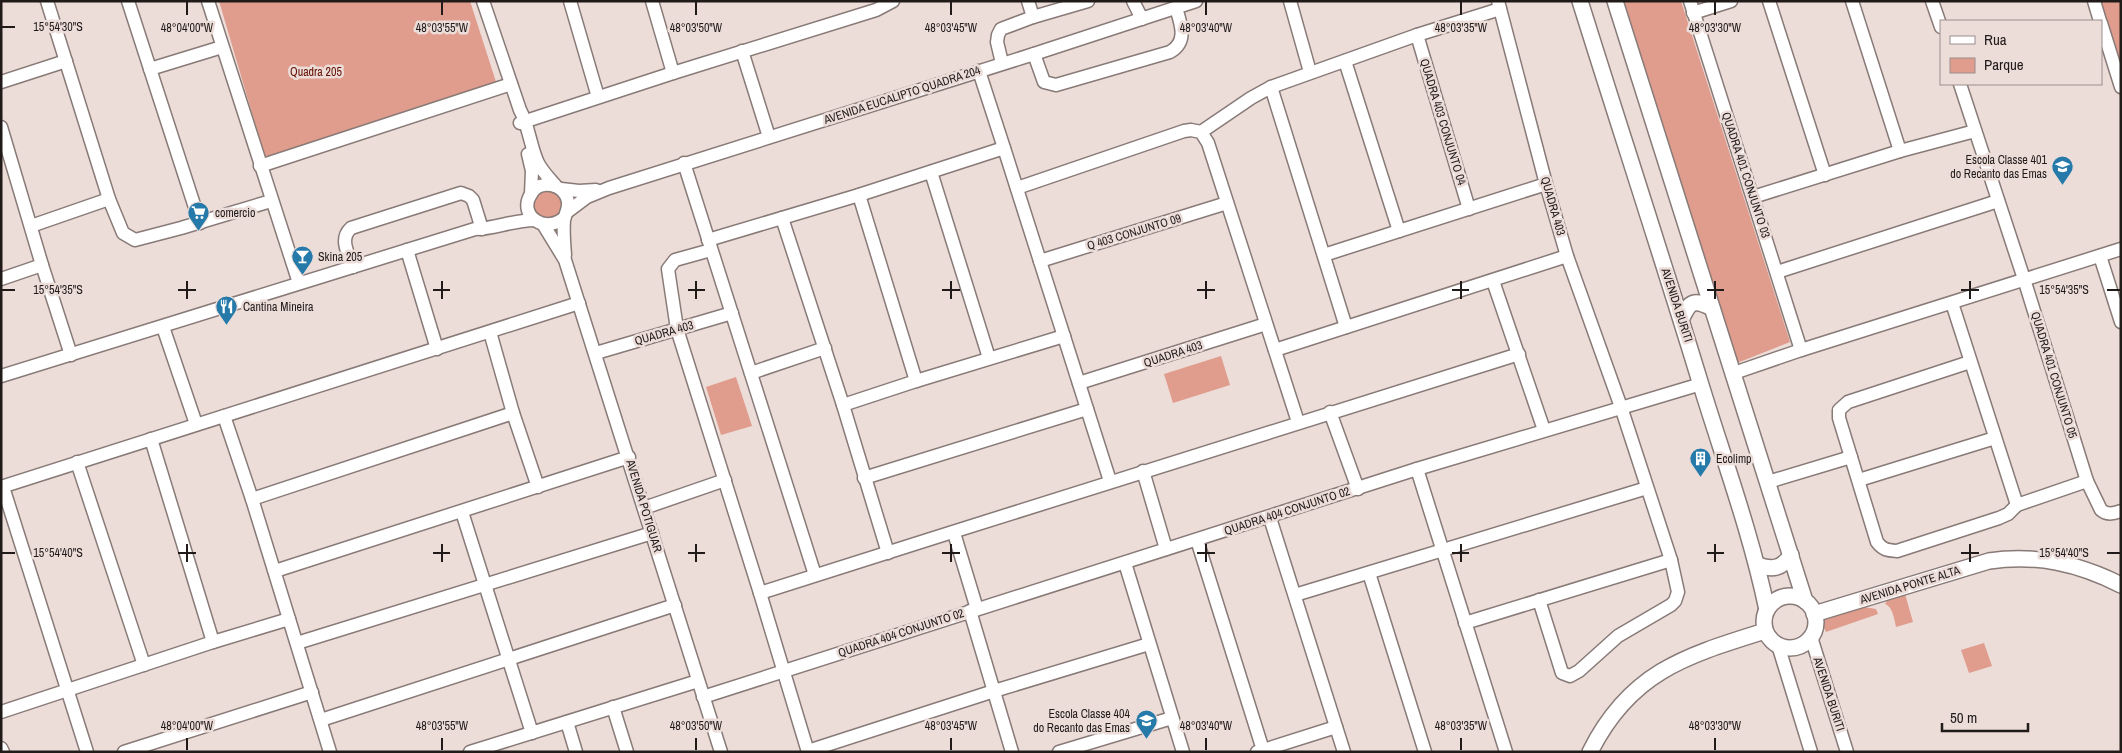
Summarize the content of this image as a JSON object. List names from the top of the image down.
{
  "streets": {
    "main road": ["AVENIDA BURITI", "AVENIDA PONTE ALTA"],
    "street": [
      "AVENIDA EUCALIPTO QUADRA 204",
      "QUADRA 403 CONJUNTO 04",
      "QUADRA 401 CONJUNTO 03",
      "QUADRA 403",
      "Q 403 CONJUNTO 09",
      "QUADRA 401 CONJUNTO 05",
      "AVENIDA POTIGUAR",
      "QUADRA 404 CONJUNTO 02"
    ]
  },
  "crossings": [
    ["QUADRA 403", "AVENIDA POTIGUAR"],
    ["QUADRA 403", "QUADRA 404 CONJUNTO 02"],
    ["AVENIDA BURITI", "QUADRA 404 CONJUNTO 02"],
    ["AVENIDA BURITI", "AVENIDA PONTE ALTA"],
    ["AVENIDA POTIGUAR", "QUADRA 404 CONJUNTO 02"]
  ],
  "parks": ["Quadra 205"],
  "places": {
    "school or university": ["Escola Classe 401 do Recanto das Emas", "Escola Classe 404 do Recanto das Emas"],
    "supermarket": ["comercio"],
    "bar": ["Skina 205"],
    "restaurant": ["Cantina Mineira"],
    "building": ["Ecolimp"]
  },
  "legend": ["Rua", "Parque"],
  "scale_bar": "50 m",
  "coordinates": [
    "15°54'30\"S",
    "48°04'00\"W",
    "48°03'55\"W",
    "48°03'50\"W",
    "48°03'45\"W",
    "48°03'40\"W",
    "48°03'35\"W",
    "48°03'30\"W",
    "15°54'35\"S",
    "15°54'40\"S"
  ]
}
